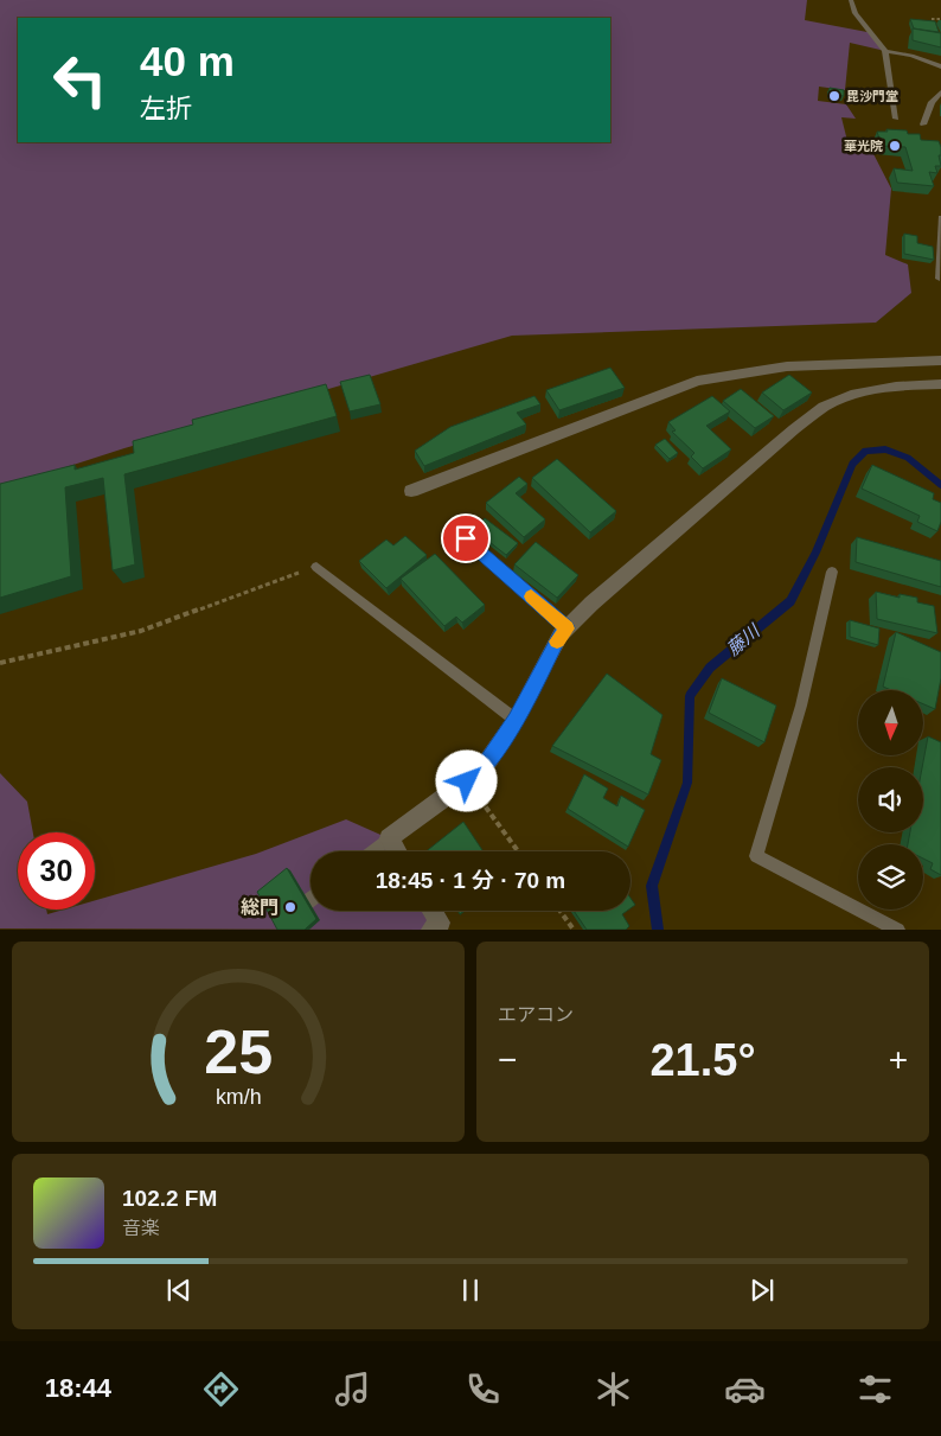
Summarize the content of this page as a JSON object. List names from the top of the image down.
{
  "water": ["藤川"],
  "places": ["毘沙門堂", "華光院", "総門"],
  "north": "bottom",
  "page": {
    "turn": ["40 m", "左折"],
    "limit": "30",
    "trip": "18:45 · 1 分 · 70 m",
    "tile": "エアコン",
    "heat": ["−", "21.5°", "+"],
    "song": ["102.2 FM", "音楽"],
    "tabs": "18:44",
    "gauge": ["25", "km/h"]
  }
}
